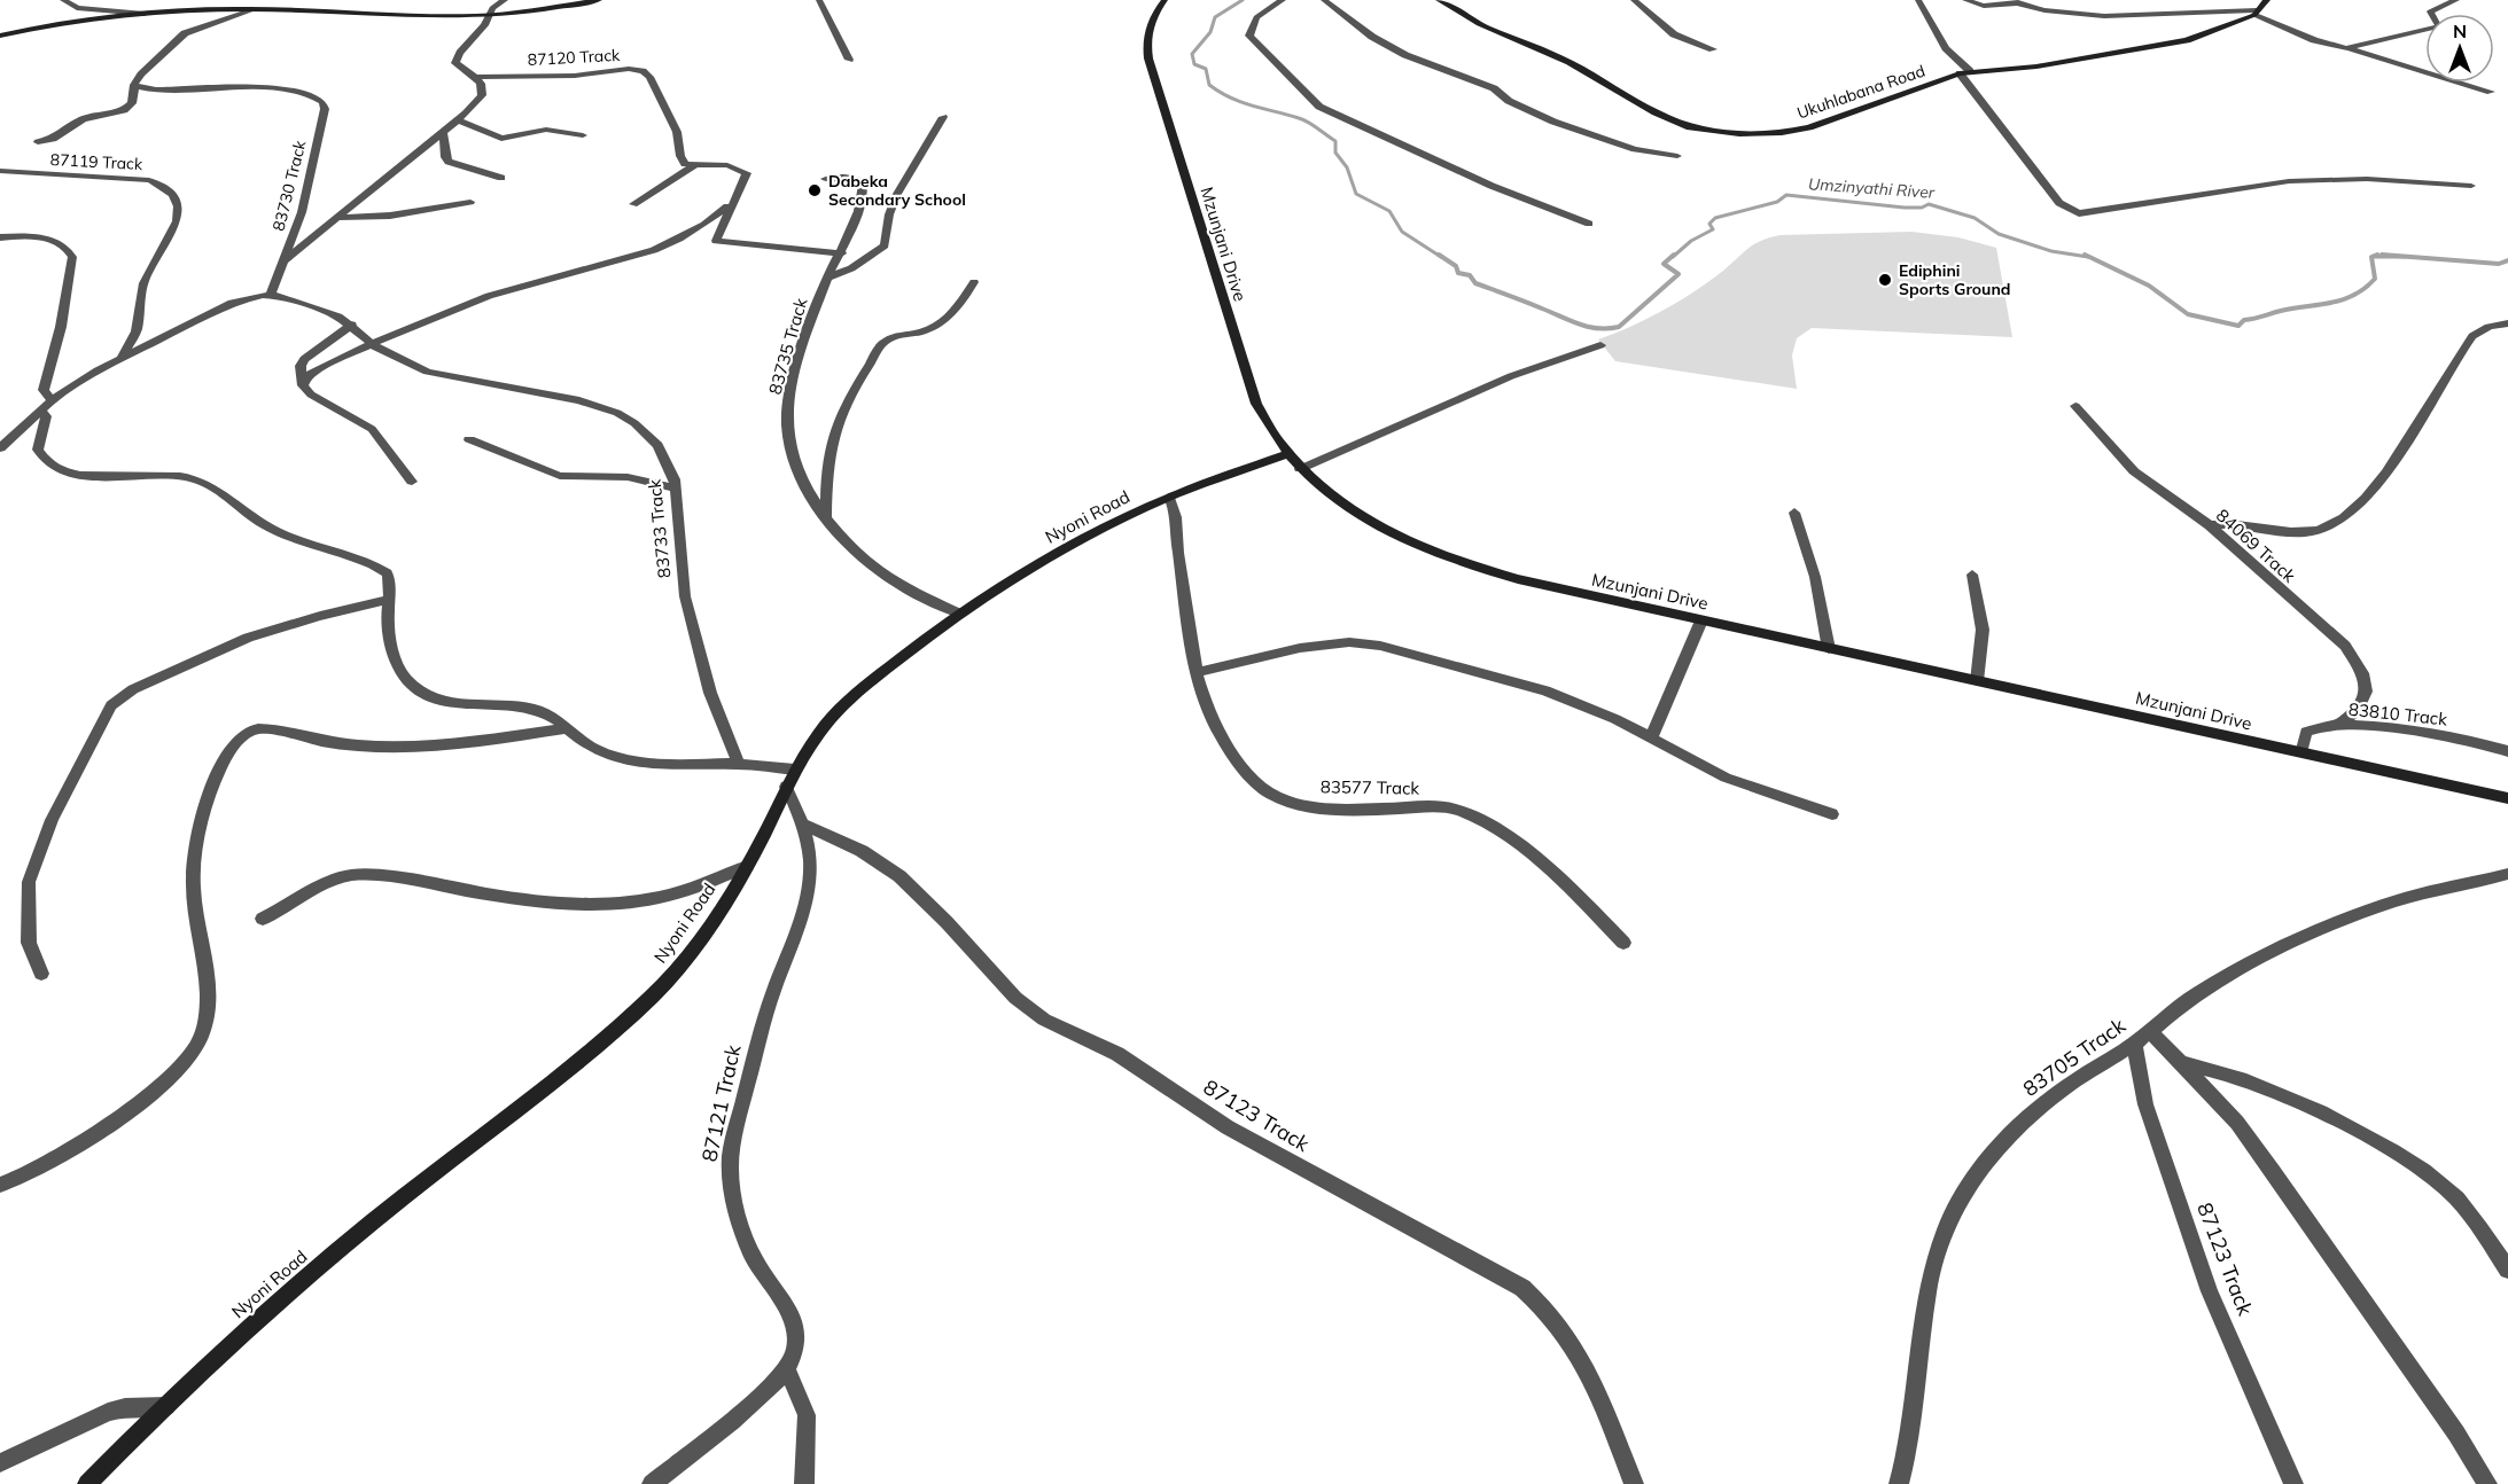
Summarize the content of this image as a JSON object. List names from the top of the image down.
{
  "streets": {
    "street": [
      "87120 Track",
      "Ukuhlabana Road",
      "87119 Track",
      "83730 Track",
      "Mzunjani Drive",
      "83735 Track",
      "Nyoni Road",
      "83733 Track",
      "84069 Track",
      "83810 Track",
      "83577 Track",
      "83705 Track",
      "87121 Track",
      "87123 Track"
    ]
  },
  "crossings": [
    ["83730 Track", "83733 Track"],
    ["Mzunjani Drive", "Nyoni Road"],
    ["Mzunjani Drive", "83810 Track"],
    ["83735 Track", "Nyoni Road"],
    ["Nyoni Road", "83577 Track"],
    ["Nyoni Road", "87121 Track"],
    ["84069 Track", "83810 Track"],
    ["83705 Track", "87123 Track"],
    ["87121 Track", "87123 Track"]
  ],
  "water": ["Umzinyathi River"],
  "places": ["Dabeka Secondary School", "Ediphini Sports Ground"],
  "north": "top"
}
